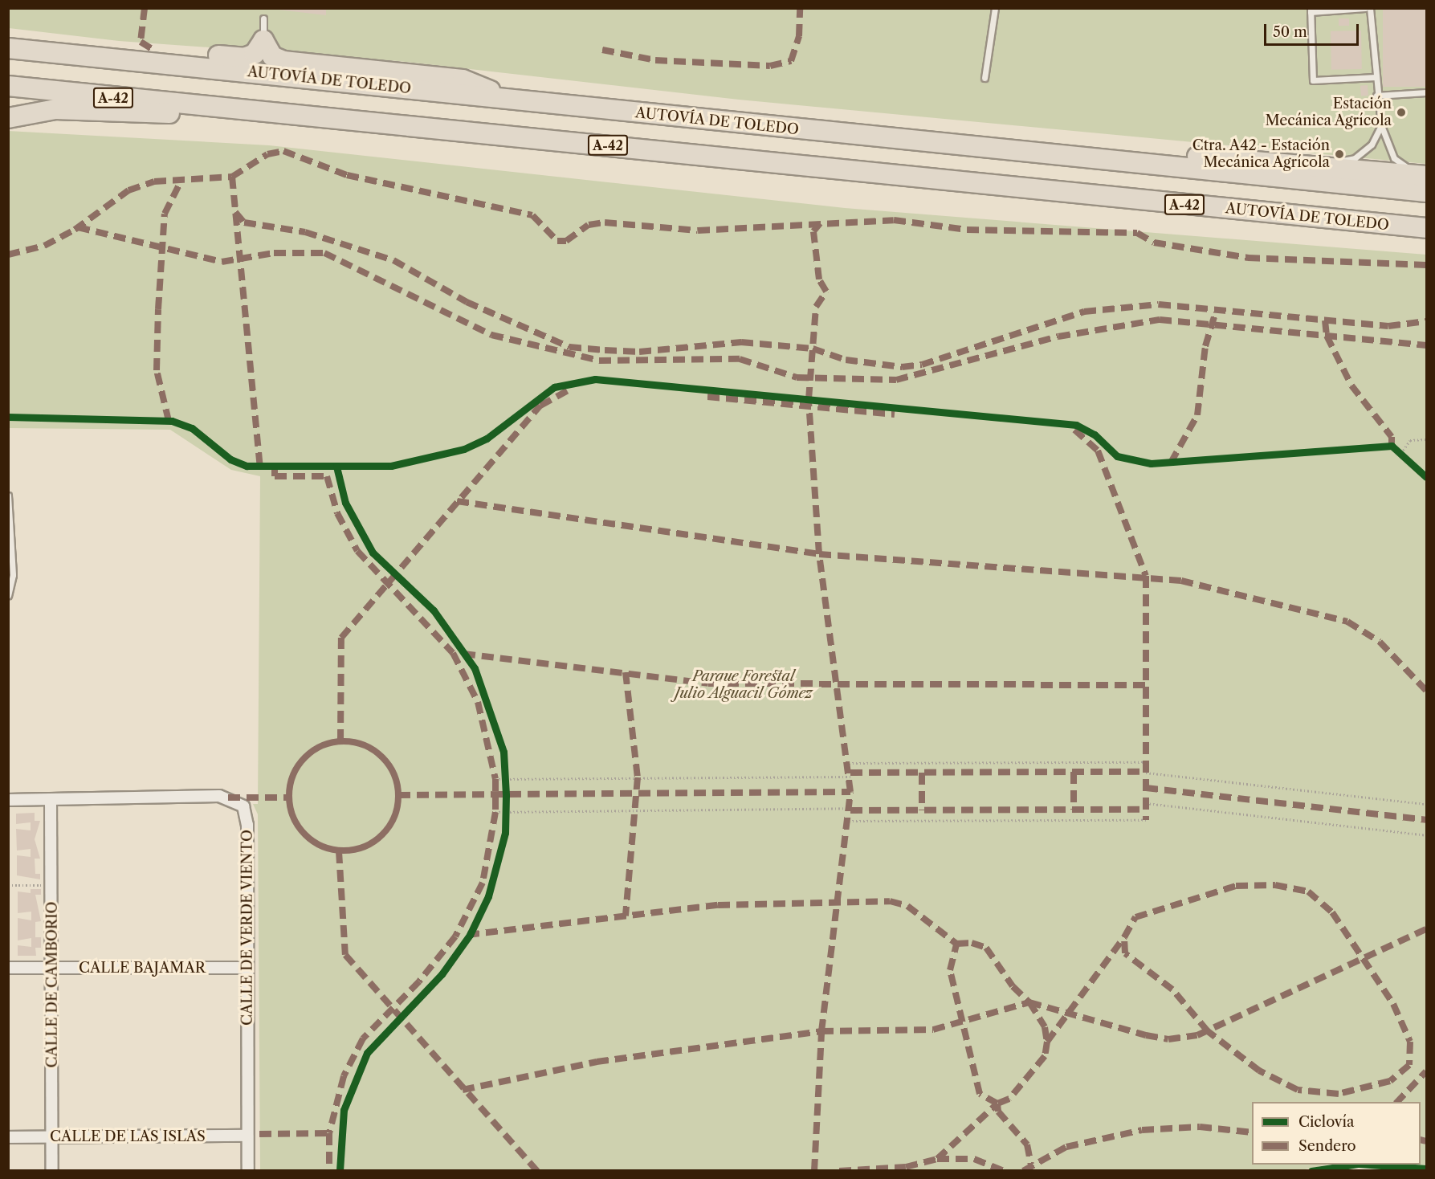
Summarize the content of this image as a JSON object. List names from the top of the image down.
{
  "streets": {
    "highway": ["AUTOVÍA DE TOLEDO", "A-42"],
    "street": [
      "CALLE DE VERDE VIENTO",
      "CALLE BAJAMAR",
      "CALLE DE CAMBORIO",
      "CALLE DE LAS ISLAS"
    ]
  },
  "crossings": [
    ["CALLE DE VERDE VIENTO", "CALLE BAJAMAR"],
    ["CALLE DE VERDE VIENTO", "CALLE DE CAMBORIO"],
    ["CALLE DE VERDE VIENTO", "CALLE DE LAS ISLAS"],
    ["CALLE BAJAMAR", "CALLE DE CAMBORIO"],
    ["CALLE DE CAMBORIO", "CALLE DE LAS ISLAS"]
  ],
  "parks": ["Parque Forestal Julio Alguacil Gómez"],
  "places": ["Estación Mecánica Agrícola", "Ctra. A42 - Estación Mecánica Agrícola"],
  "legend": ["Ciclovía", "Sendero"],
  "scale_bar": "50 m"
}
